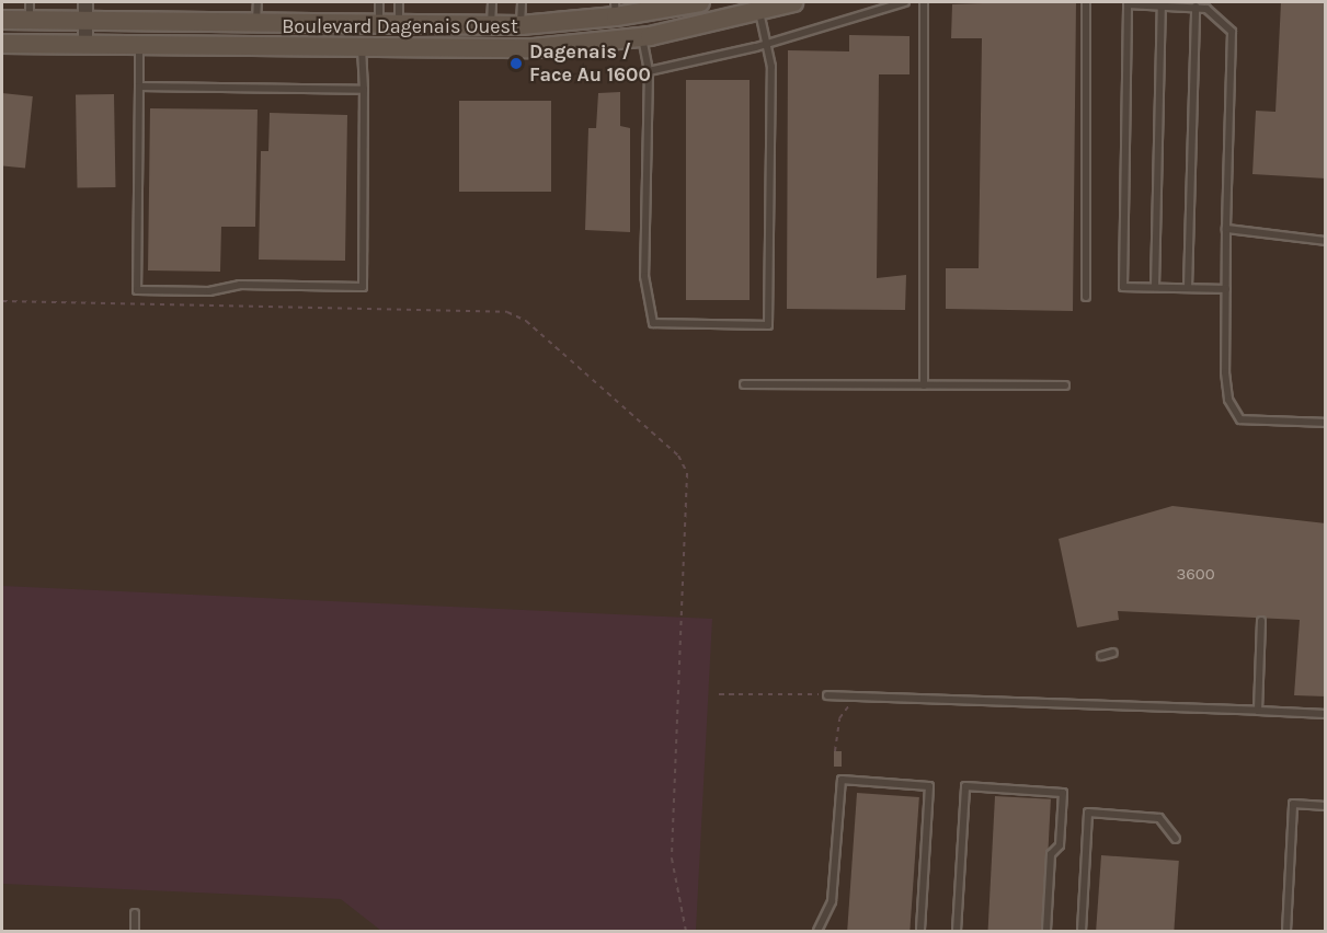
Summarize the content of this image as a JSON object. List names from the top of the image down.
{
  "streets": {
    "main road": ["Boulevard Dagenais Ouest"]
  },
  "places": ["Dagenais / Face Au 1600"],
  "house_numbers": ["3600"]
}
